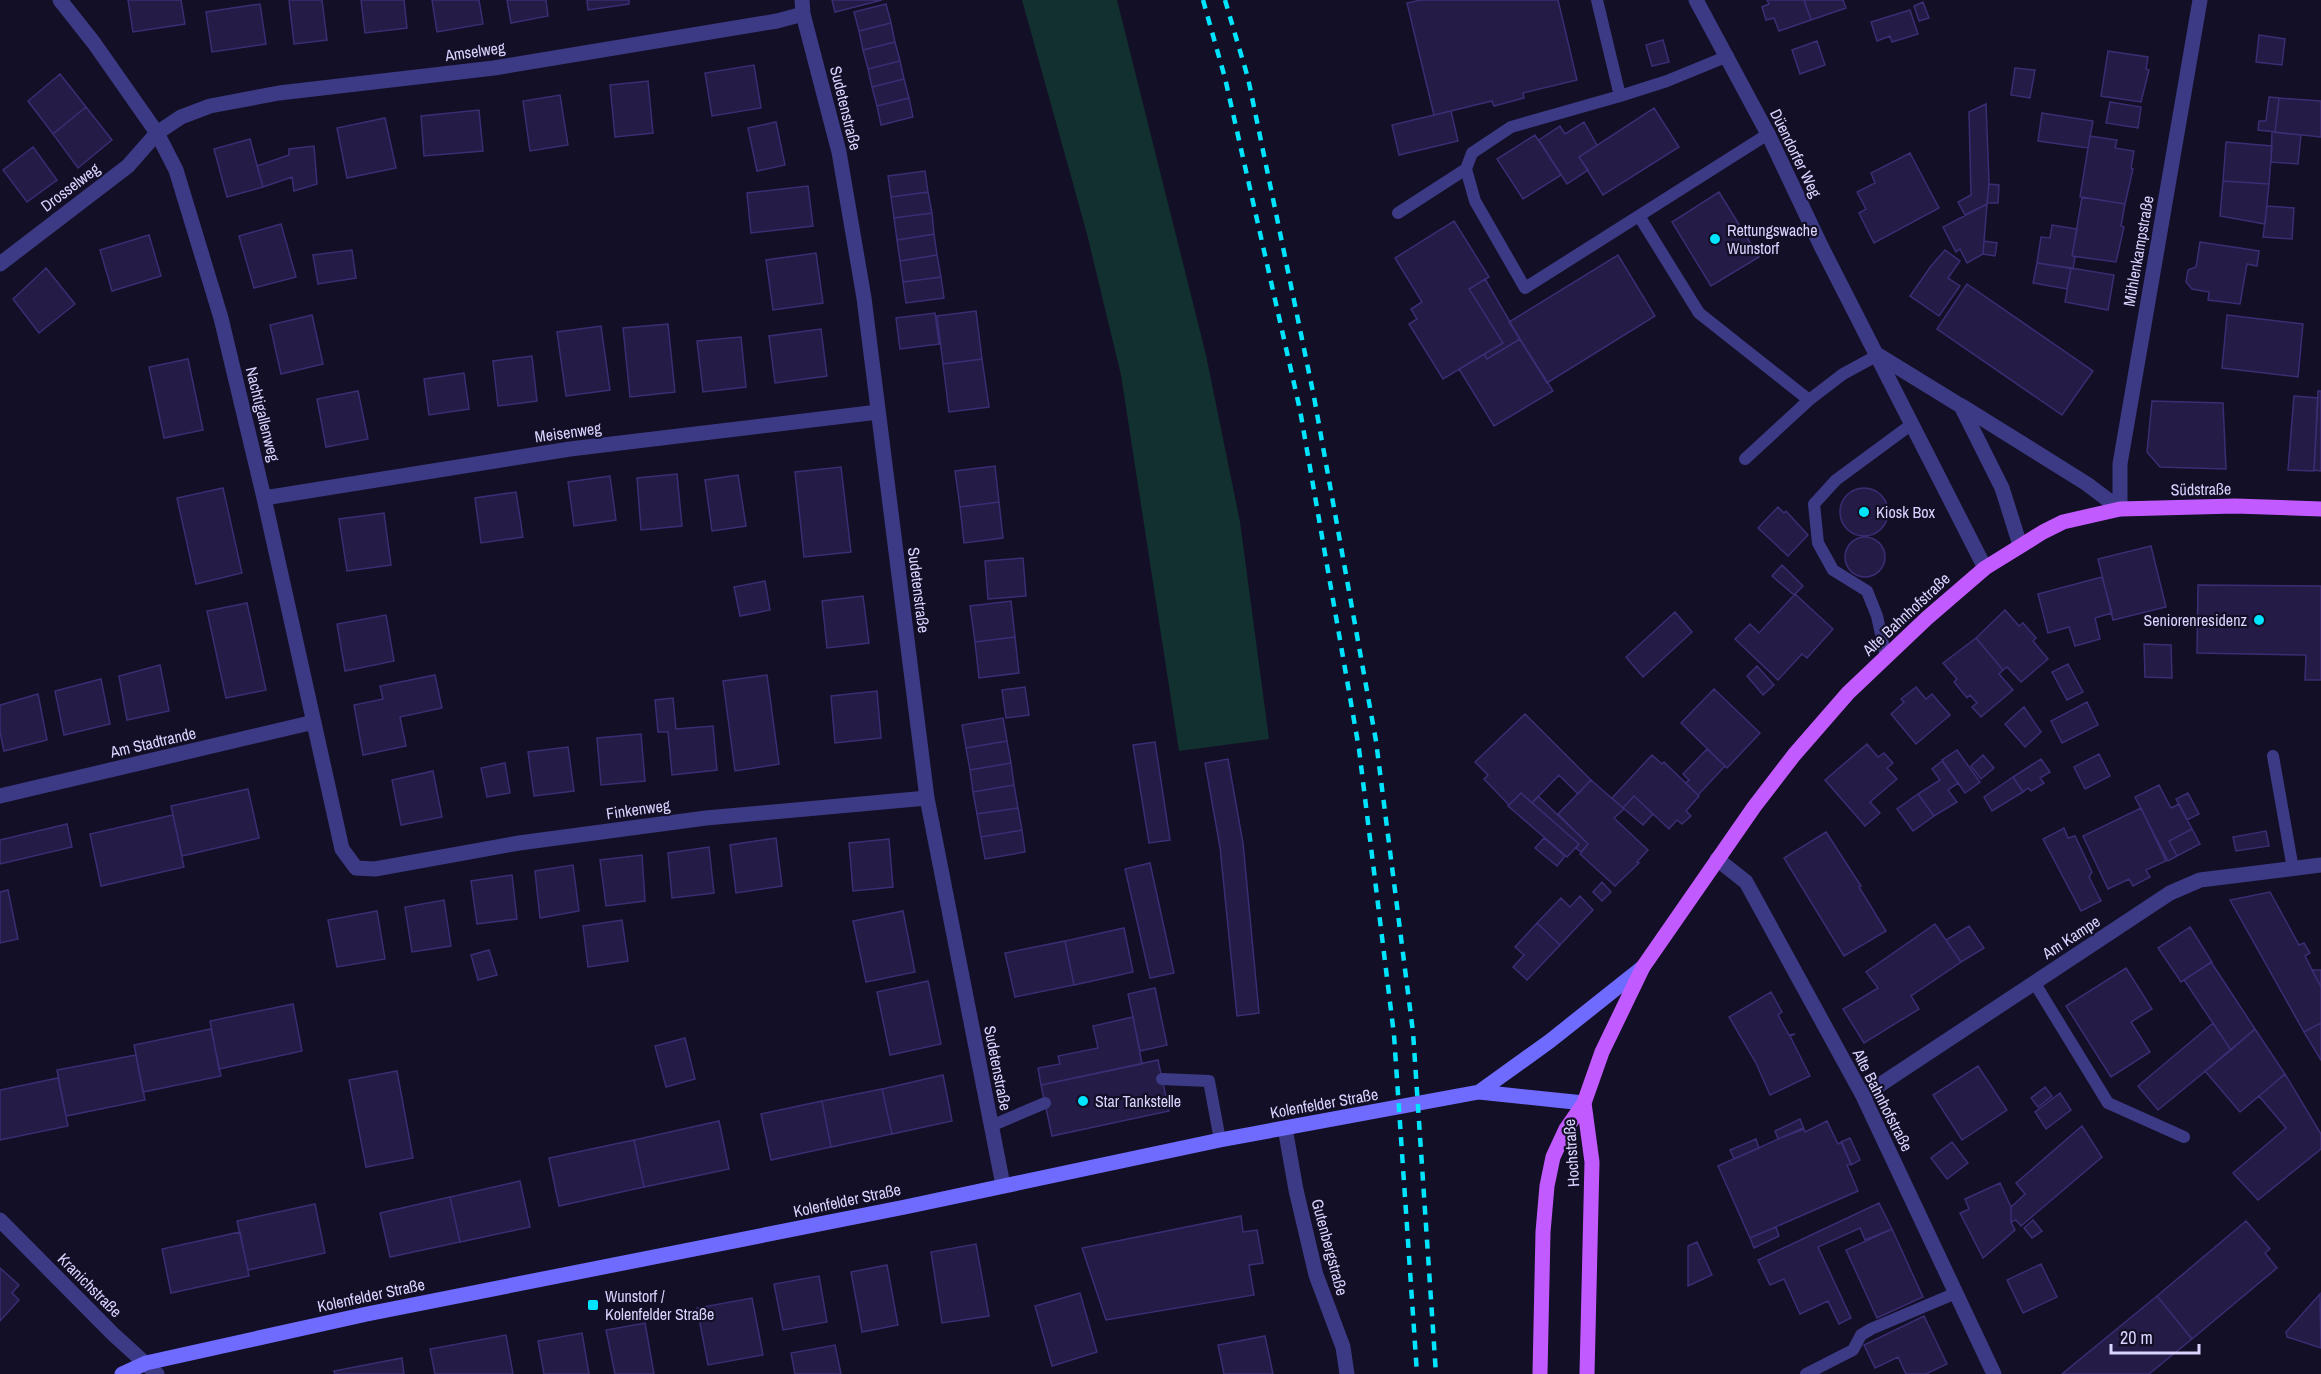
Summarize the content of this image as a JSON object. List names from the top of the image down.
{
  "streets": {
    "main road": [
      "Südstraße",
      "Alte Bahnhofstraße",
      "Kolenfelder Straße",
      "Hochstraße"
    ],
    "street": [
      "Amselweg",
      "Sudetenstraße",
      "Düendorfer Weg",
      "Drosselweg",
      "Mühlenkampstraße",
      "Nachtigallenweg",
      "Meisenweg",
      "Am Stadtrande",
      "Finkenweg",
      "Am Kampe",
      "Gutenbergstraße",
      "Kranichstraße"
    ]
  },
  "crossings": [
    ["Amselweg", "Sudetenstraße"],
    ["Amselweg", "Drosselweg"],
    ["Amselweg", "Nachtigallenweg"],
    ["Sudetenstraße", "Meisenweg"],
    ["Sudetenstraße", "Finkenweg"],
    ["Sudetenstraße", "Kolenfelder Straße"],
    ["Düendorfer Weg", "Alte Bahnhofstraße"],
    ["Drosselweg", "Nachtigallenweg"],
    ["Mühlenkampstraße", "Südstraße"],
    ["Nachtigallenweg", "Meisenweg"],
    ["Nachtigallenweg", "Am Stadtrande"],
    ["Nachtigallenweg", "Finkenweg"],
    ["Südstraße", "Alte Bahnhofstraße"],
    ["Alte Bahnhofstraße", "Am Kampe"],
    ["Alte Bahnhofstraße", "Kolenfelder Straße"],
    ["Alte Bahnhofstraße", "Hochstraße"],
    ["Kolenfelder Straße", "Hochstraße"],
    ["Kolenfelder Straße", "Gutenbergstraße"],
    ["Kolenfelder Straße", "Kranichstraße"]
  ],
  "places": {
    "other": [
      "Rettungswache Wunstorf",
      "Kiosk Box",
      "Seniorenresidenz",
      "Star Tankstelle"
    ],
    "transit": ["Wunstorf / Kolenfelder Straße"]
  },
  "scale_bar": "20 m"
}
